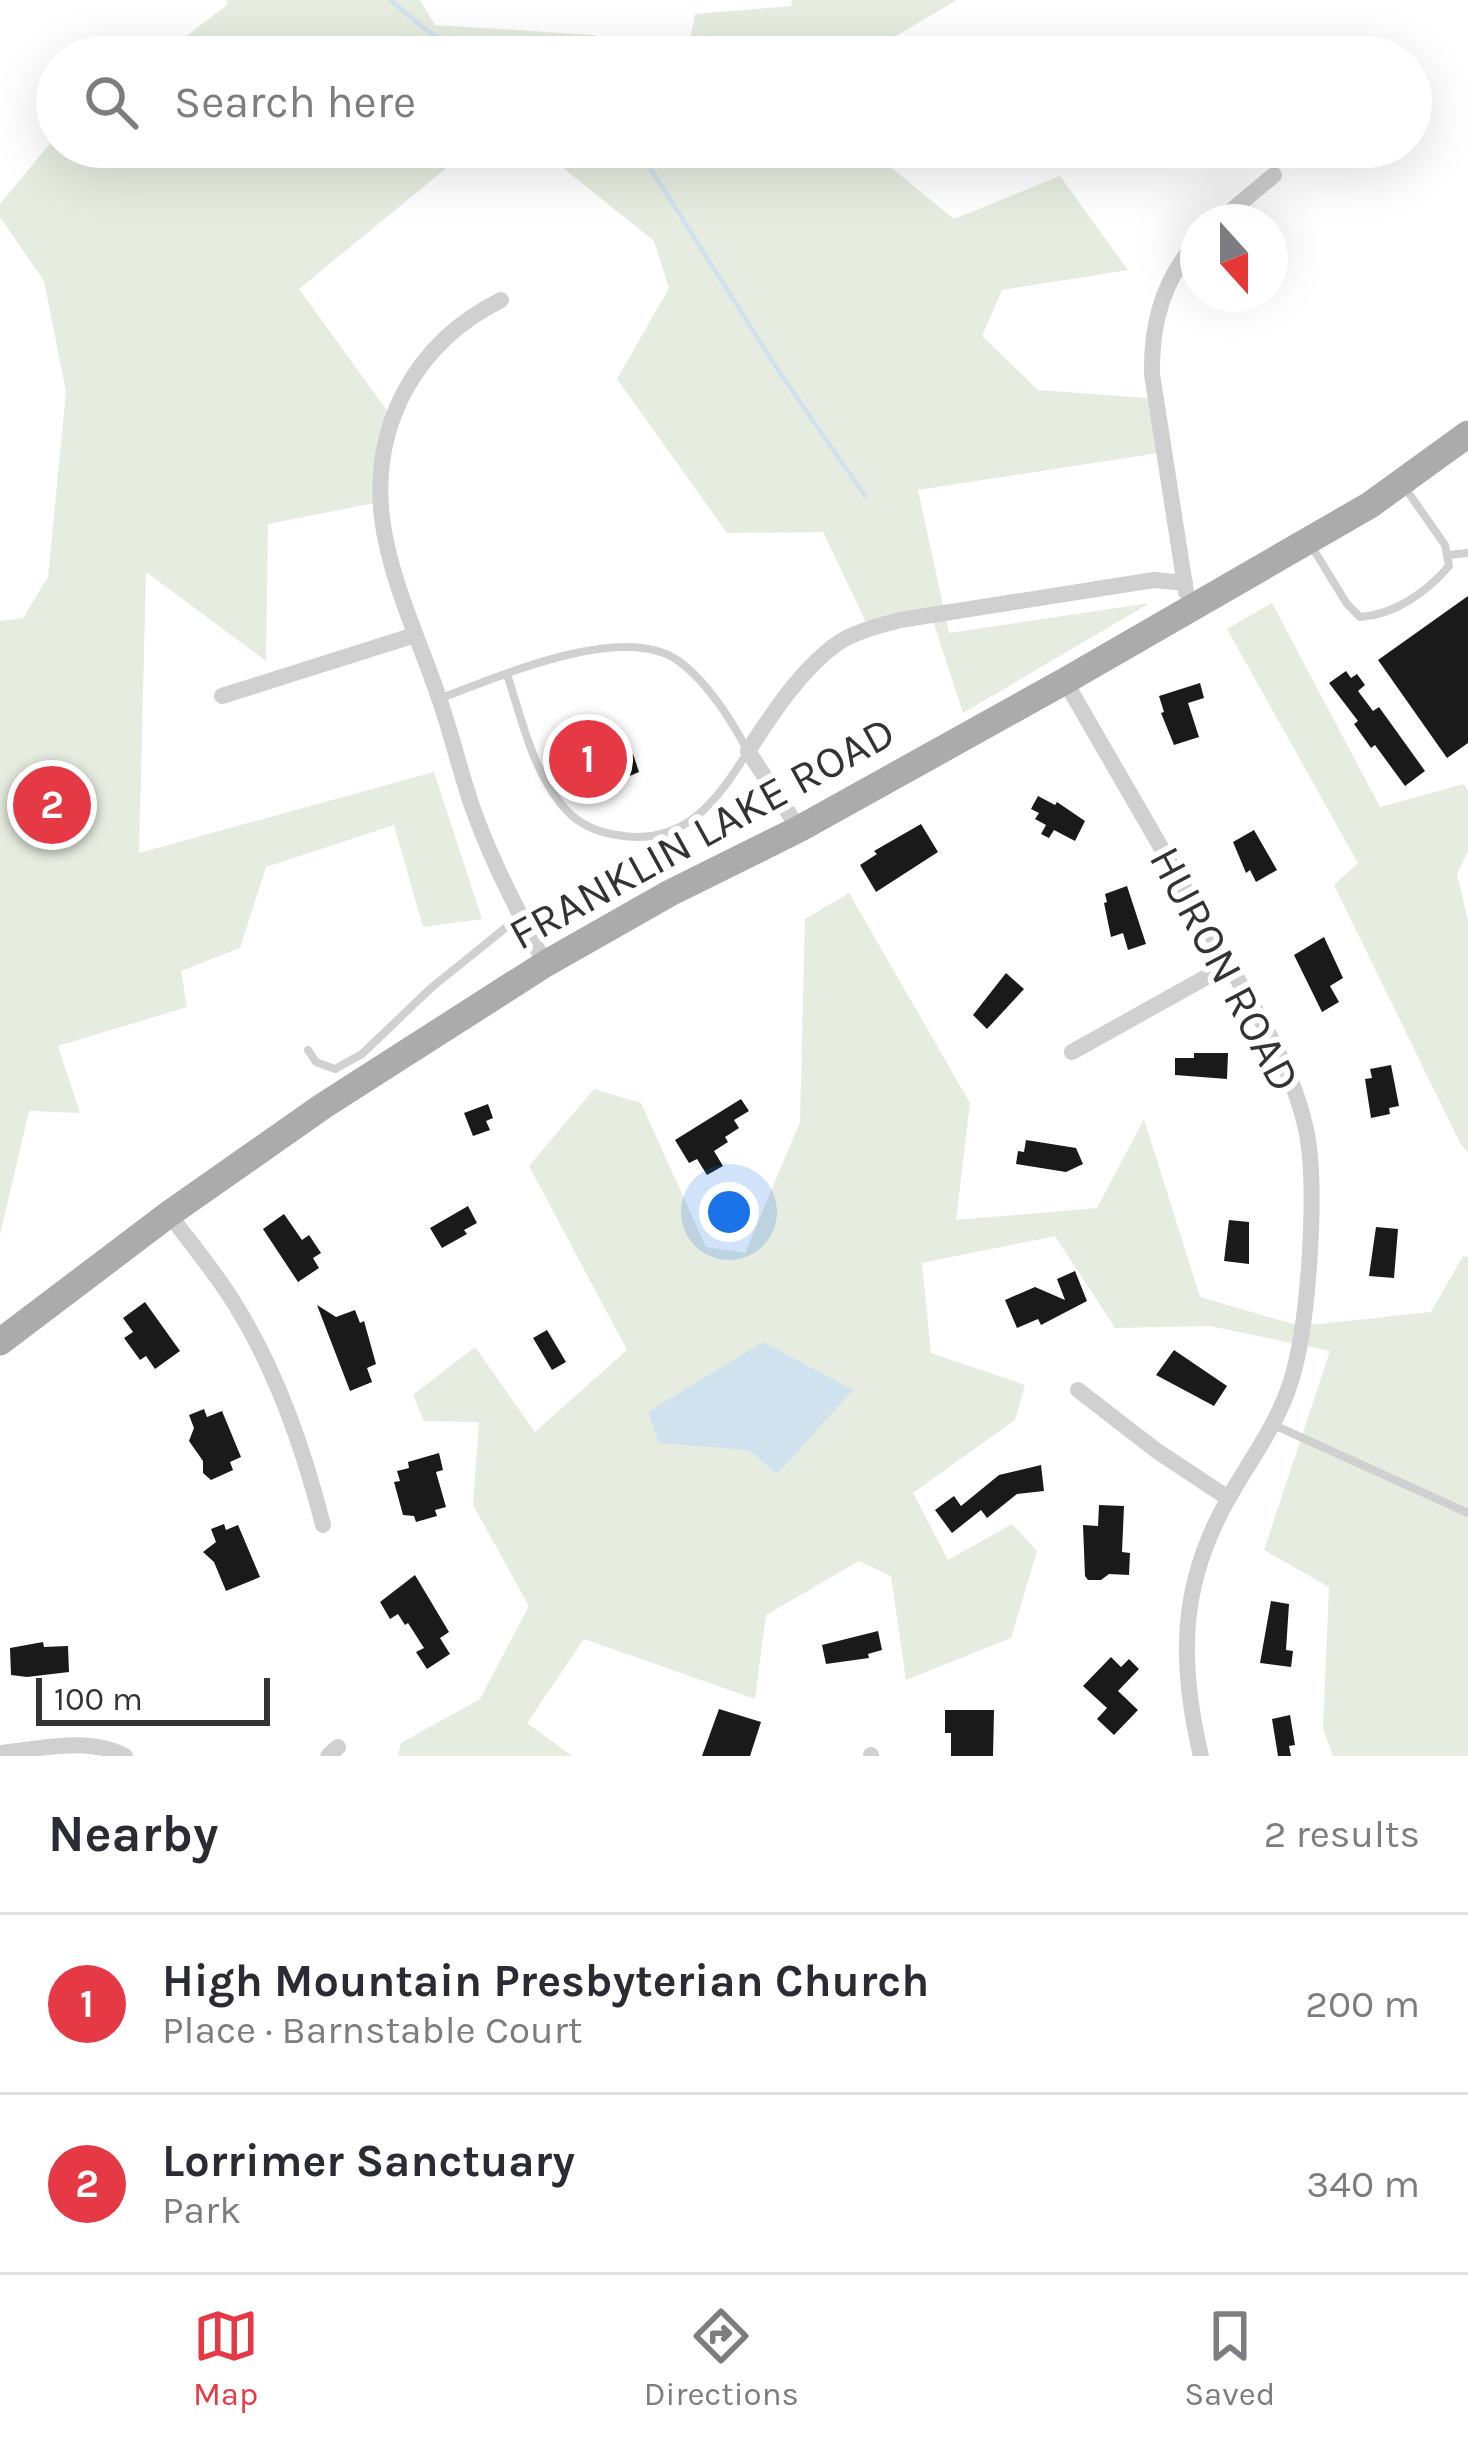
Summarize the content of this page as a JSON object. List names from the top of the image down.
{
  "streets": {
    "main road": ["FRANKLIN LAKE ROAD"],
    "street": ["HURON ROAD"]
  },
  "crossings": [
    ["FRANKLIN LAKE ROAD", "HURON ROAD"]
  ],
  "scale_bar": "100 m",
  "north": "bottom",
  "page": {
    "search": "Search here",
    "pins": ["1", "2"],
    "scale": "100 m",
    "heading": ["Nearby", "2 results"],
    "list": [
      {
        "mark": "1",
        "name": "High Mountain Presbyterian Church",
        "note": "Place · Barnstable Court",
        "value": "200 m"
      },
      {
        "mark": "2",
        "name": "Lorrimer Sanctuary",
        "note": "Park",
        "value": "340 m"
      }
    ],
    "nav": ["Map", "Directions", "Saved"]
  }
}
